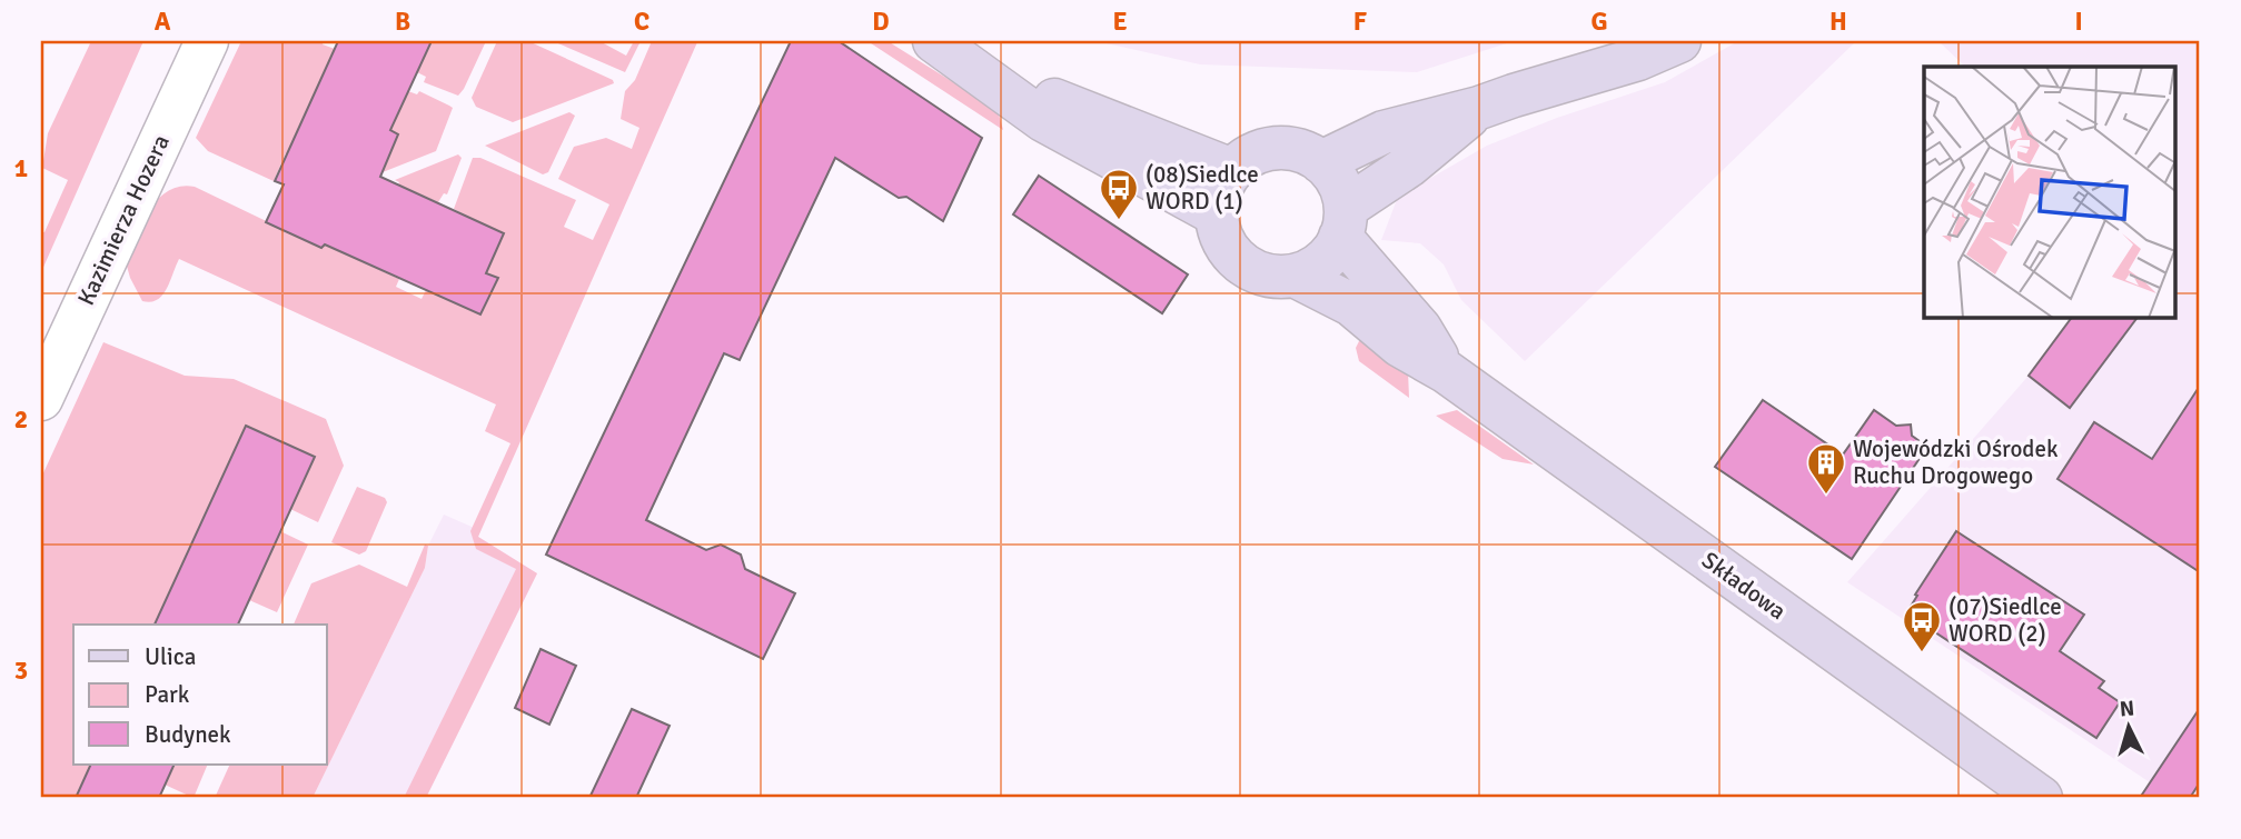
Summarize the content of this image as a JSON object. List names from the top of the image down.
{
  "streets": {
    "main road": ["Składowa"],
    "street": ["Kazimierza Hozera"]
  },
  "places": {
    "bus stop": ["(08)Siedlce WORD (1)", "(07)Siedlce WORD (2)"],
    "building": ["Wojewódzki Ośrodek Ruchu Drogowego"]
  },
  "legend": ["Ulica", "Park", "Budynek"],
  "north": "top",
  "grid": {
    "columns": [
      "A",
      "B",
      "C",
      "D",
      "E",
      "F",
      "G",
      "H",
      "I"
    ],
    "rows": ["1", "2", "3"]
  }
}
